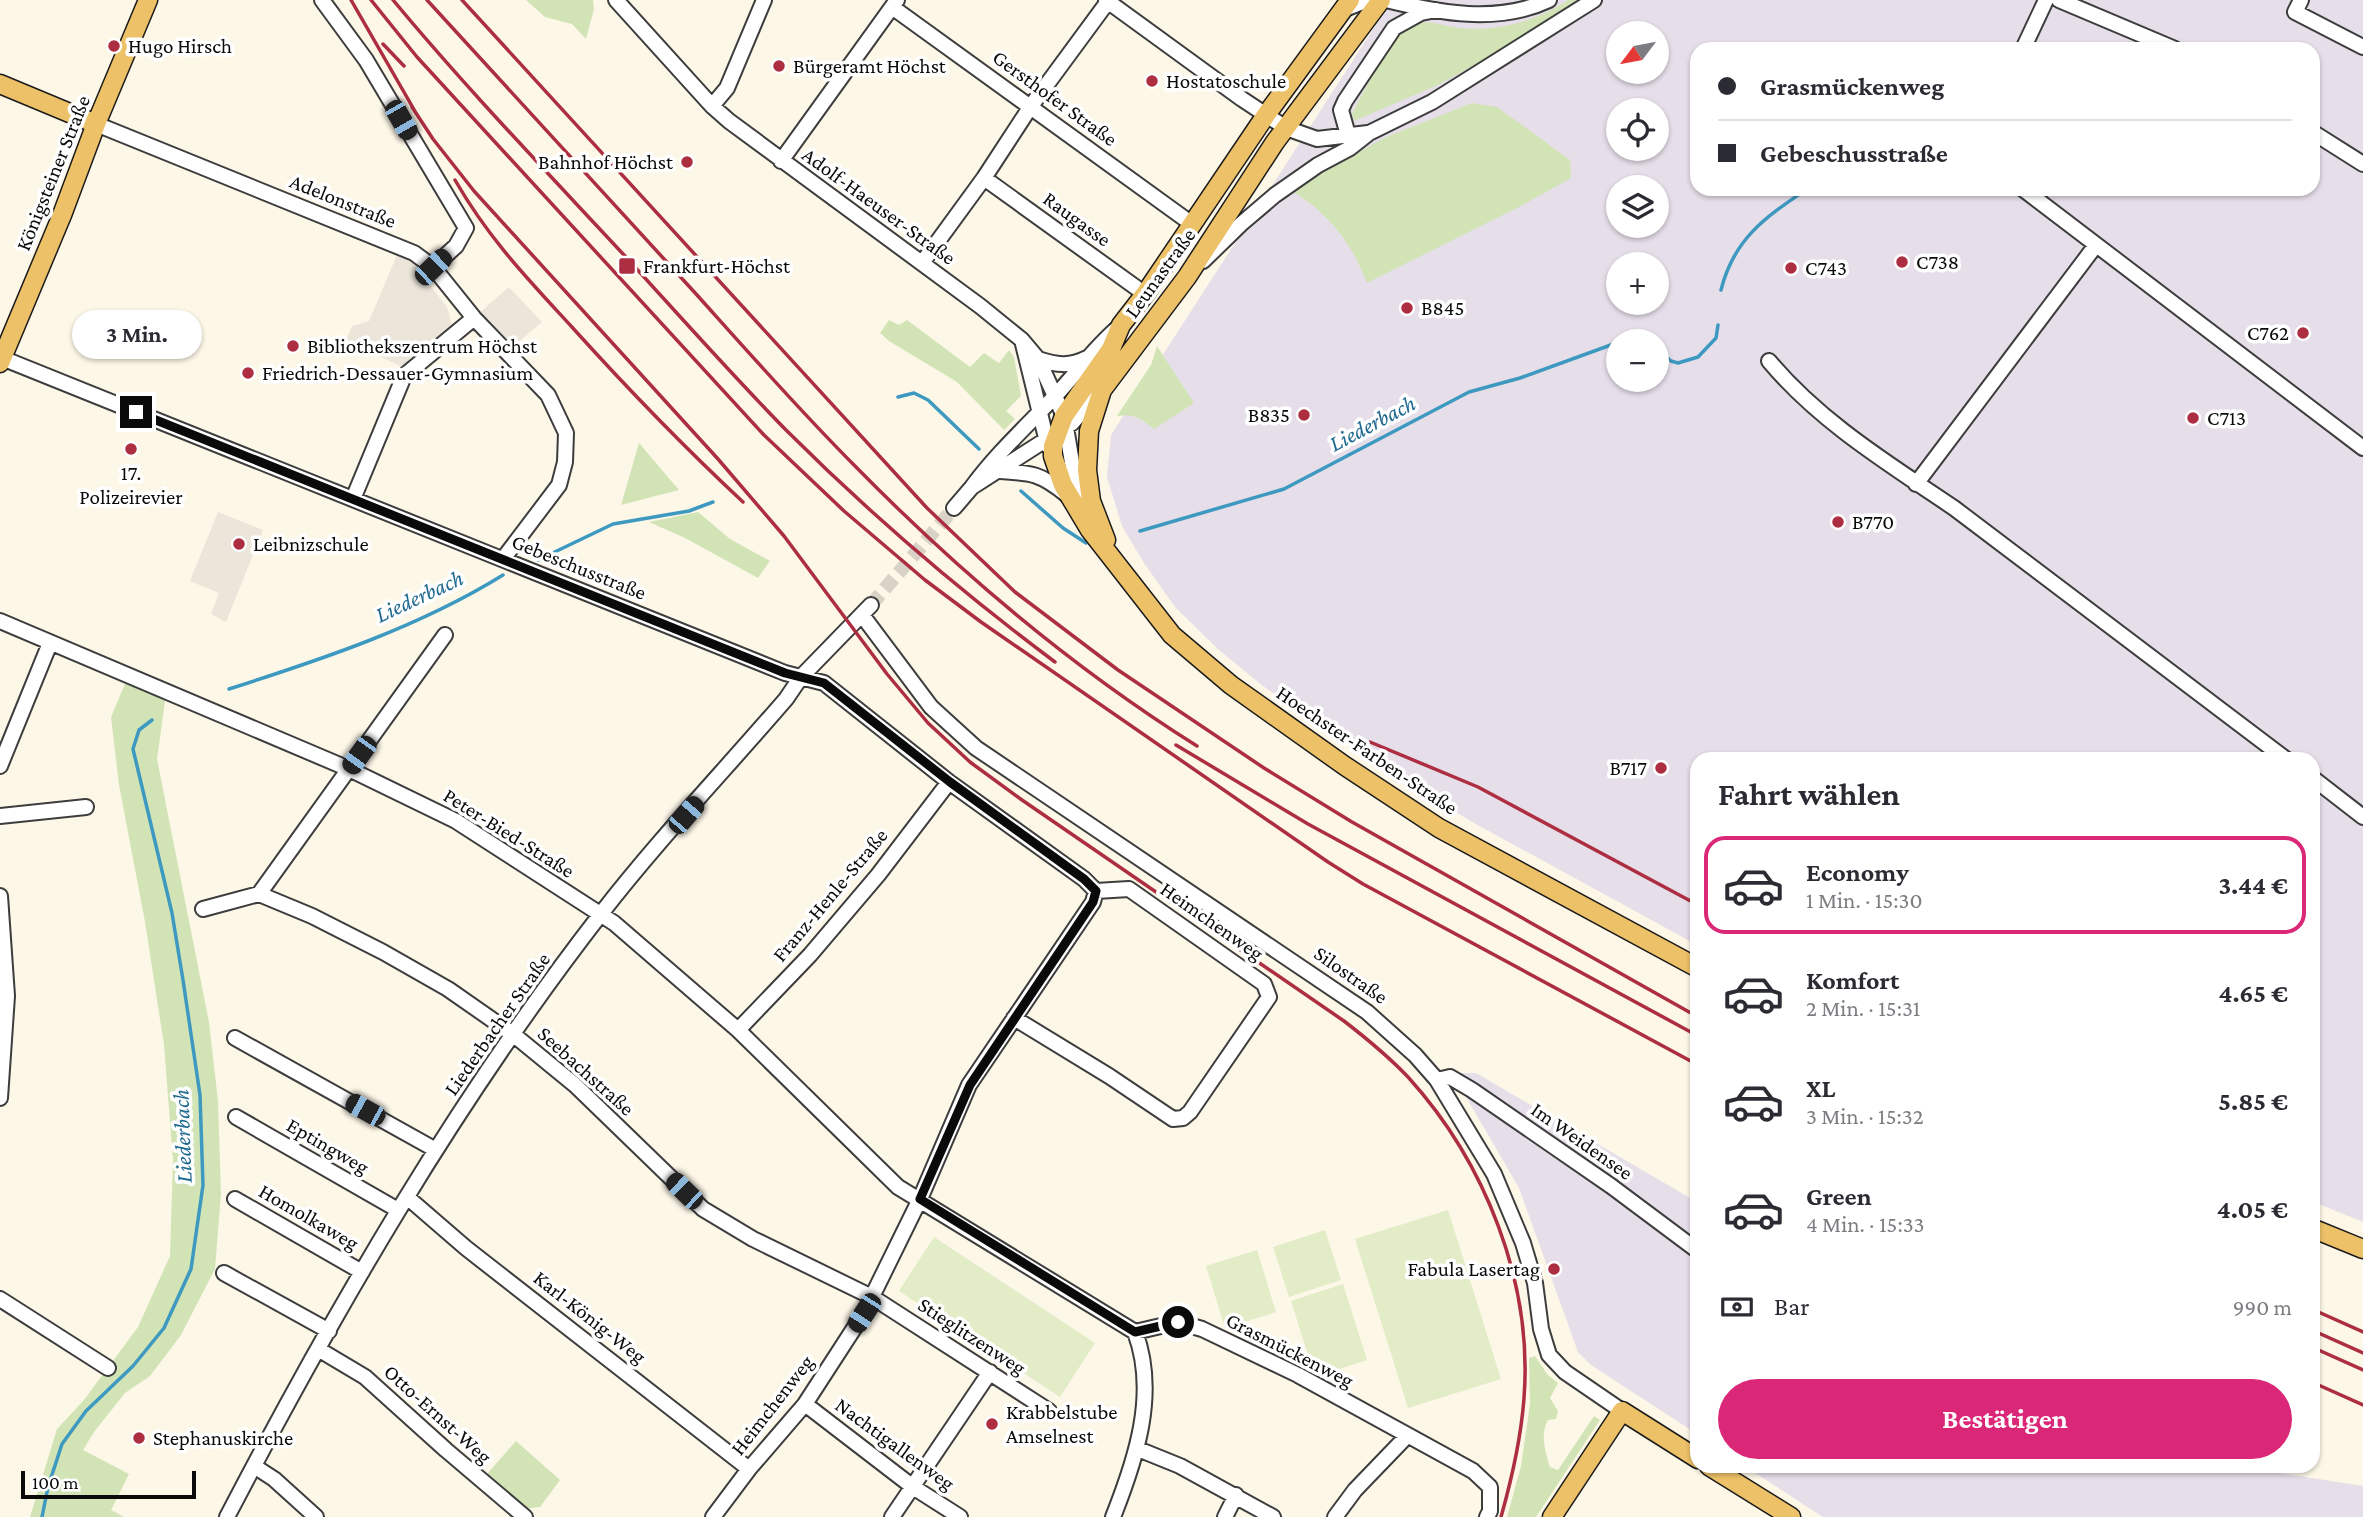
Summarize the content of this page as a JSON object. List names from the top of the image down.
{
  "streets": {
    "main road": [
      "Königsteiner Straße",
      "Leunastraße",
      "Hoechster-Farben-Straße",
      "Silostraße"
    ],
    "street": [
      "Gersthofer Straße",
      "Adelonstraße",
      "Adolf-Haeuser-Straße",
      "Raugasse",
      "Gebeschusstraße",
      "Peter-Bied-Straße",
      "Franz-Henle-Straße",
      "Heimchenweg",
      "Liederbacher Straße",
      "Seebachstraße",
      "Im Weidensee",
      "Eptingweg",
      "Homolkaweg",
      "Karl-König-Weg",
      "Stieglitzenweg",
      "Grasmückenweg",
      "Otto-Ernst-Weg",
      "Nachtigallenweg"
    ]
  },
  "crossings": [
    ["Gersthofer Straße", "Leunastraße"],
    ["Königsteiner Straße", "Adelonstraße"],
    ["Königsteiner Straße", "Gebeschusstraße"],
    ["Adelonstraße", "Gebeschusstraße"],
    ["Adolf-Haeuser-Straße", "Leunastraße"],
    ["Adolf-Haeuser-Straße", "Hoechster-Farben-Straße"],
    ["Raugasse", "Leunastraße"],
    ["Leunastraße", "Hoechster-Farben-Straße"],
    ["Gebeschusstraße", "Franz-Henle-Straße"],
    ["Gebeschusstraße", "Heimchenweg"],
    ["Gebeschusstraße", "Liederbacher Straße"],
    ["Peter-Bied-Straße", "Franz-Henle-Straße"],
    ["Peter-Bied-Straße", "Heimchenweg"],
    ["Peter-Bied-Straße", "Liederbacher Straße"],
    ["Heimchenweg", "Seebachstraße"],
    ["Heimchenweg", "Karl-König-Weg"],
    ["Heimchenweg", "Stieglitzenweg"],
    ["Heimchenweg", "Nachtigallenweg"],
    ["Silostraße", "Liederbacher Straße"],
    ["Silostraße", "Im Weidensee"],
    ["Liederbacher Straße", "Seebachstraße"],
    ["Liederbacher Straße", "Eptingweg"],
    ["Liederbacher Straße", "Homolkaweg"],
    ["Liederbacher Straße", "Karl-König-Weg"],
    ["Liederbacher Straße", "Otto-Ernst-Weg"],
    ["Seebachstraße", "Stieglitzenweg"]
  ],
  "water": ["Liederbach"],
  "places": {
    "other": [
      "Hugo Hirsch",
      "Bürgeramt Höchst",
      "Hostatoschule",
      "Bahnhof Höchst",
      "C738",
      "C743",
      "B845",
      "C762",
      "Bibliothekszentrum Höchst",
      "Friedrich-Dessauer-Gymnasium",
      "B835",
      "C713",
      "17. Polizeirevier",
      "B770",
      "Leibnizschule",
      "B717",
      "Fabula Lasertag",
      "Krabbelstube Amselnest",
      "Stephanuskirche"
    ],
    "transit": ["Frankfurt-Höchst"]
  },
  "scale_bar": "100 m",
  "north": "bottom left",
  "page": {
    "map_buttons": ["+", "−"],
    "banner": ["Grasmückenweg", "Gebeschusstraße"],
    "bubble": "3 Min.",
    "heading": "Fahrt wählen",
    "list": [
      {
        "name": "Economy",
        "note": "1 Min. · 15:30",
        "value": "3.44 €"
      },
      {
        "name": "Komfort",
        "note": "2 Min. · 15:31",
        "value": "4.65 €"
      },
      {
        "name": "XL",
        "note": "3 Min. · 15:32",
        "value": "5.85 €"
      },
      {
        "name": "Green",
        "note": "4 Min. · 15:33",
        "value": "4.05 €"
      }
    ],
    "pay": ["Bar", "990 m"],
    "buttons": "Bestätigen",
    "scale": "100 m"
  }
}
